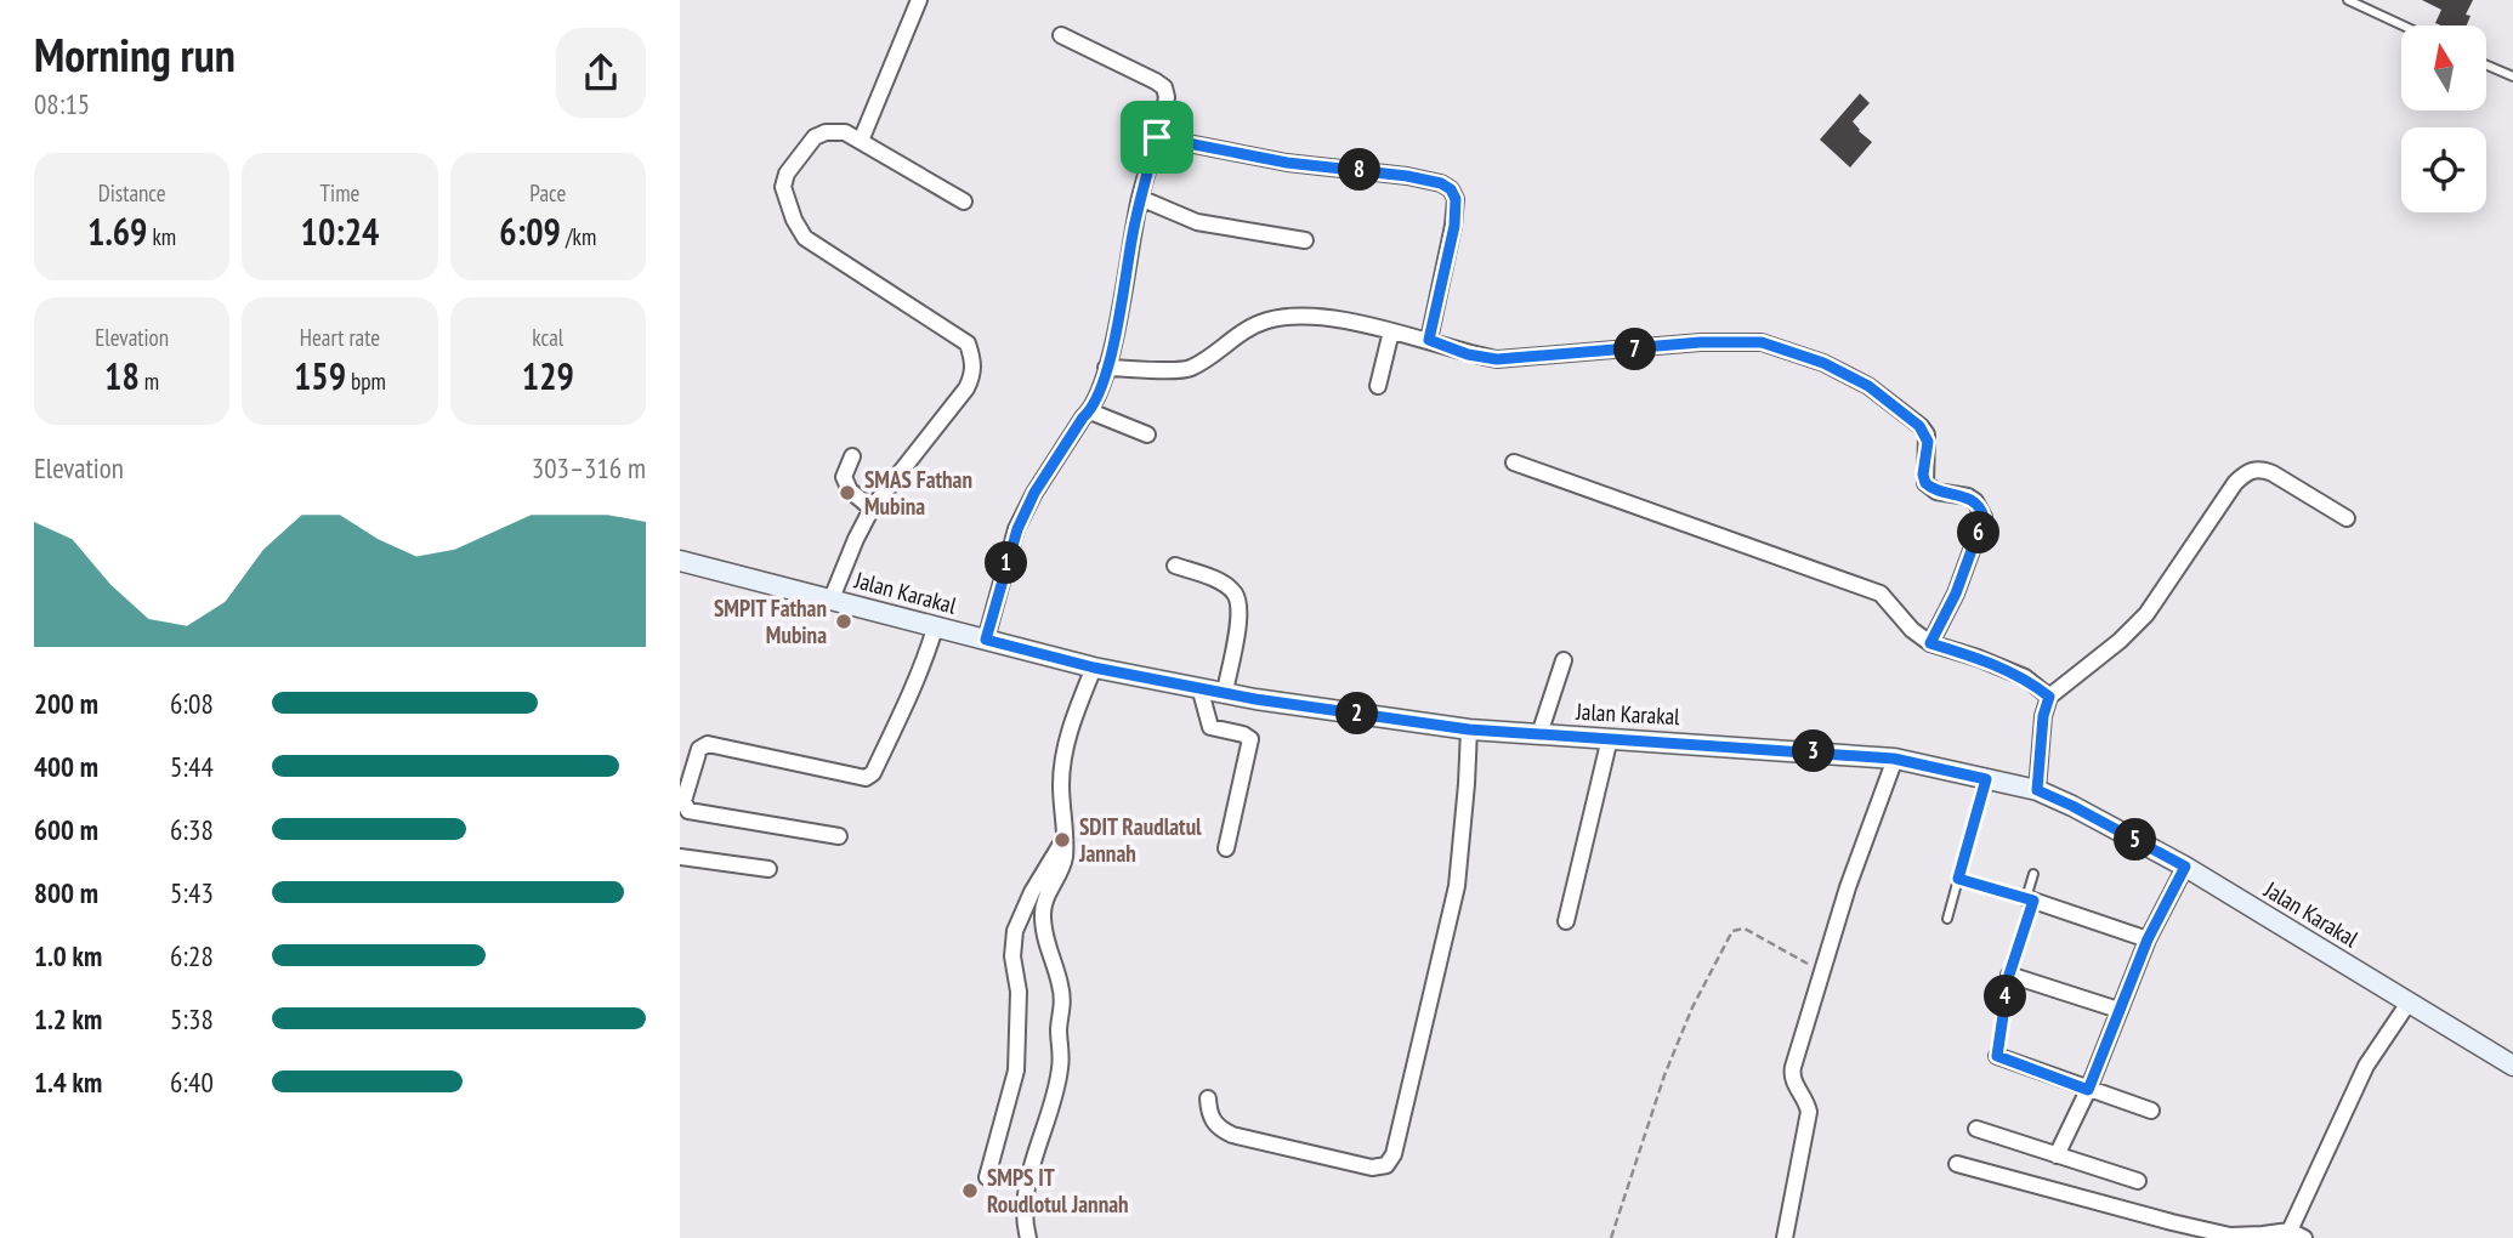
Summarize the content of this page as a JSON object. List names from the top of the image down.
{
  "streets": {
    "main road": ["Jalan Karakal"]
  },
  "places": [
    "SMAS Fathan Mubina",
    "SMPIT Fathan Mubina",
    "SDIT Raudlatul Jannah",
    "SMPS IT Roudlotul Jannah"
  ],
  "north": "top",
  "page": {
    "heading": ["Morning run", "08:15"],
    "stats": [
      ["Distance", "1.69 km"],
      ["Time", "10:24"],
      ["Pace", "6:09 /km"],
      ["Elevation", "18 m"],
      ["Heart rate", "159 bpm"],
      ["kcal", "129"]
    ],
    "pins": [
      "8",
      "7",
      "6",
      "1",
      "2",
      "3",
      "5",
      "4"
    ],
    "chart": ["Elevation", "303–316 m"],
    "list": [
      {
        "name": "200 m",
        "note": "6:08"
      },
      {
        "name": "400 m",
        "note": "5:44"
      },
      {
        "name": "600 m",
        "note": "6:38"
      },
      {
        "name": "800 m",
        "note": "5:43"
      },
      {
        "name": "1.0 km",
        "note": "6:28"
      },
      {
        "name": "1.2 km",
        "note": "5:38"
      },
      {
        "name": "1.4 km",
        "note": "6:40"
      }
    ]
  }
}
